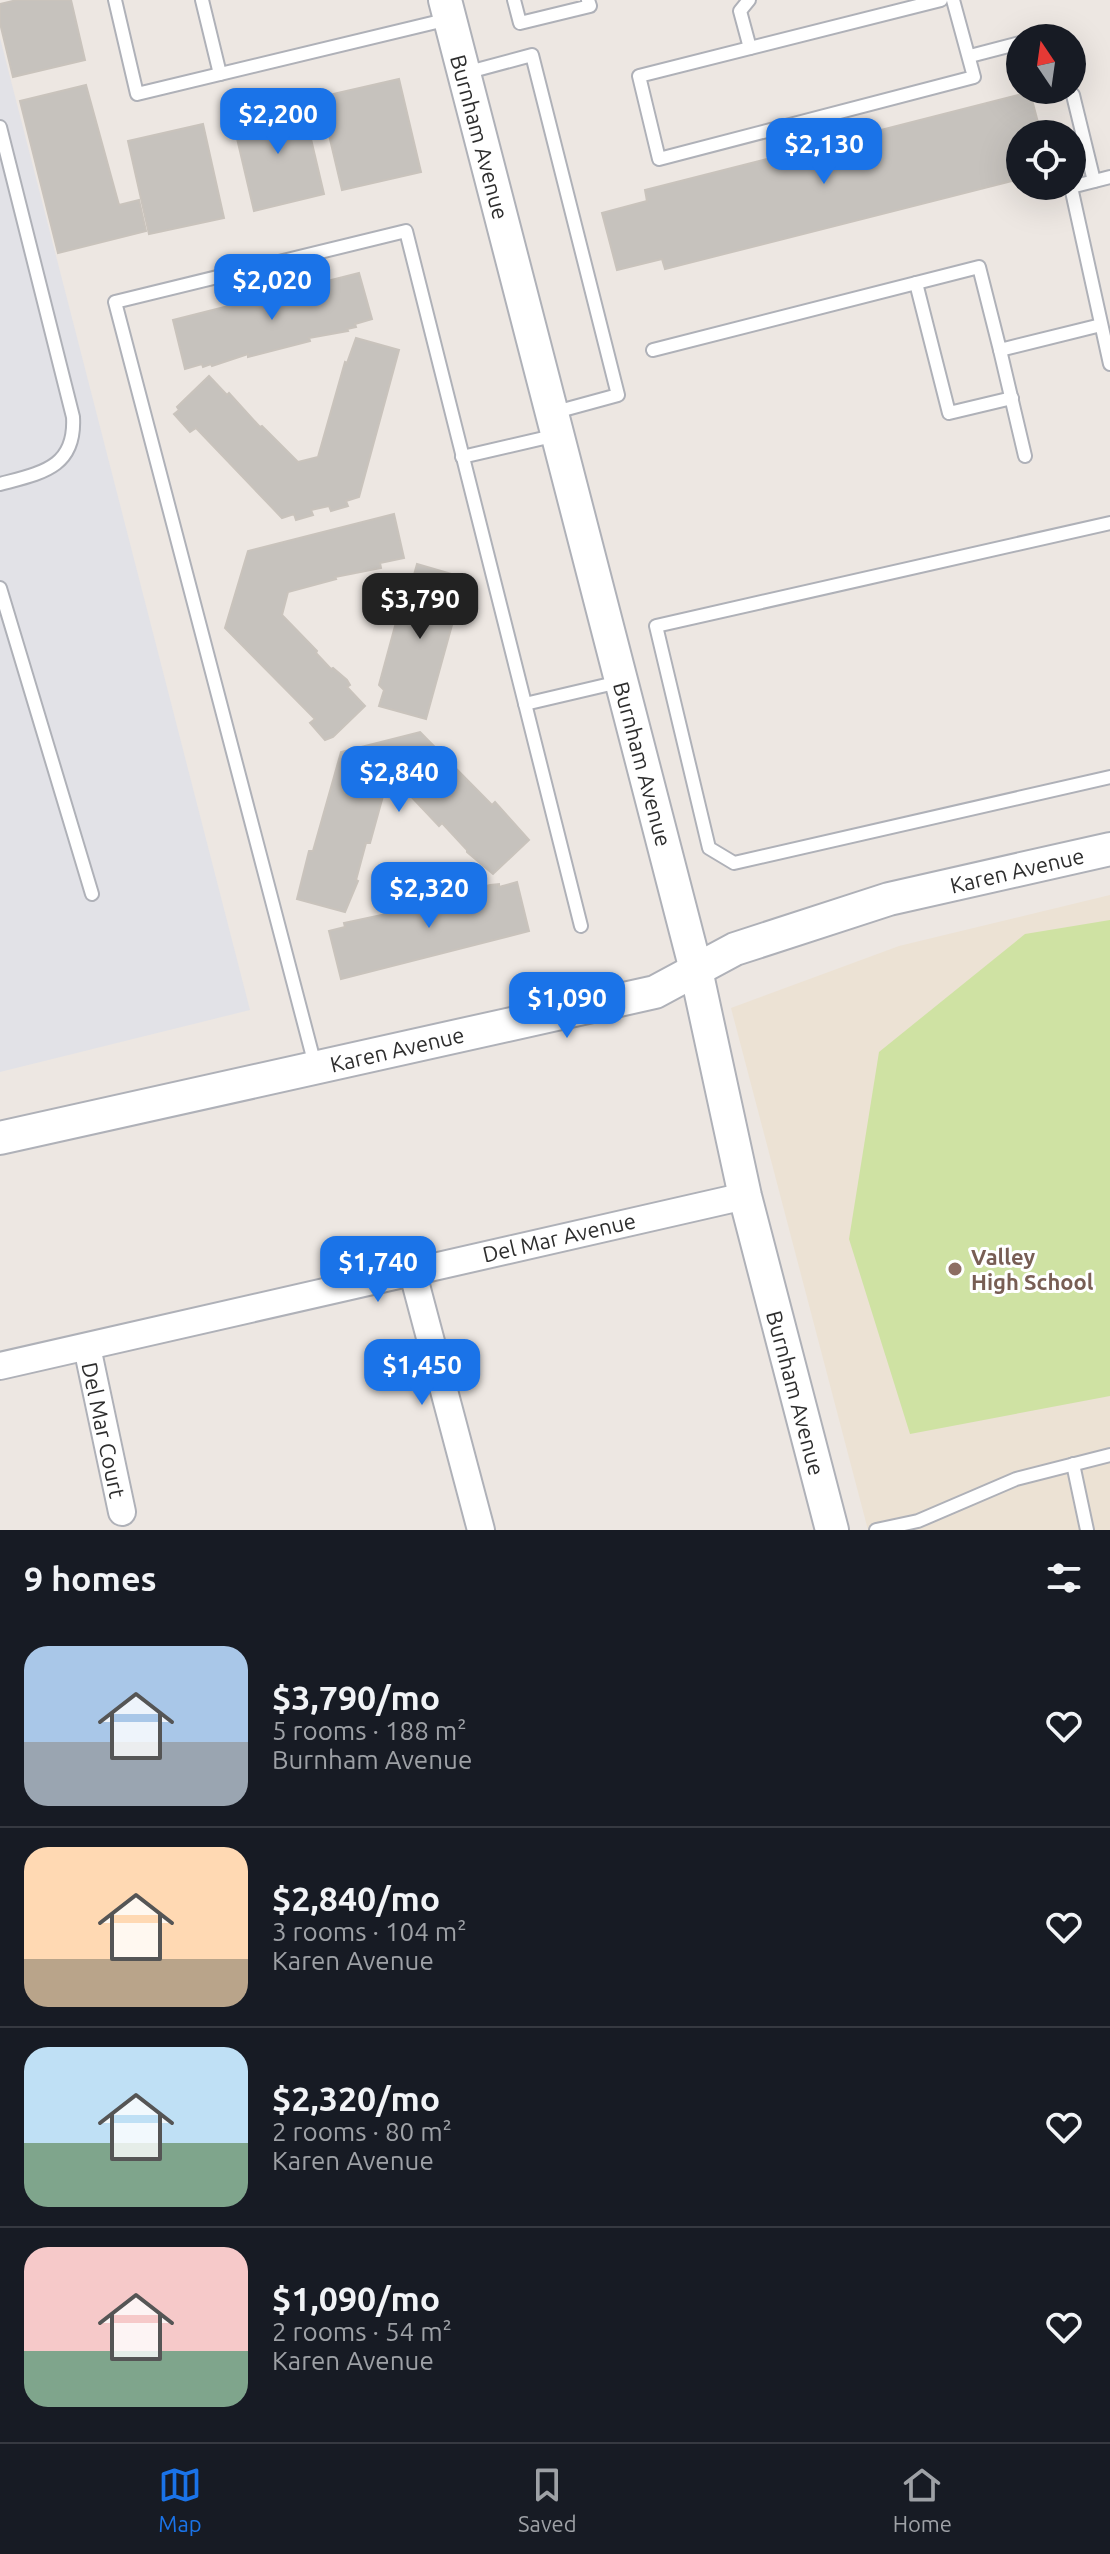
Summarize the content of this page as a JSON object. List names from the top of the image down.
{
  "streets": {
    "street": [
      "Burnham Avenue",
      "Karen Avenue",
      "Del Mar Avenue",
      "Del Mar Court"
    ]
  },
  "crossings": [
    ["Burnham Avenue", "Karen Avenue"],
    ["Burnham Avenue", "Del Mar Avenue"],
    ["Del Mar Avenue", "Del Mar Court"]
  ],
  "places": ["Valley High School"],
  "north": "top",
  "page": {
    "price": [
      "$2,200",
      "$2,130",
      "$2,020",
      "$3,790",
      "$2,840",
      "$2,320",
      "$1,090",
      "$1,740",
      "$1,450"
    ],
    "heading": "9 homes",
    "list": [
      {
        "name": "$3,790/mo",
        "note": "5 rooms · 188 m² · Burnham Avenue"
      },
      {
        "name": "$2,840/mo",
        "note": "3 rooms · 104 m² · Karen Avenue"
      },
      {
        "name": "$2,320/mo",
        "note": "2 rooms · 80 m² · Karen Avenue"
      },
      {
        "name": "$1,090/mo",
        "note": "2 rooms · 54 m² · Karen Avenue"
      }
    ],
    "tabs": ["Map", "Saved", "Home"]
  }
}
